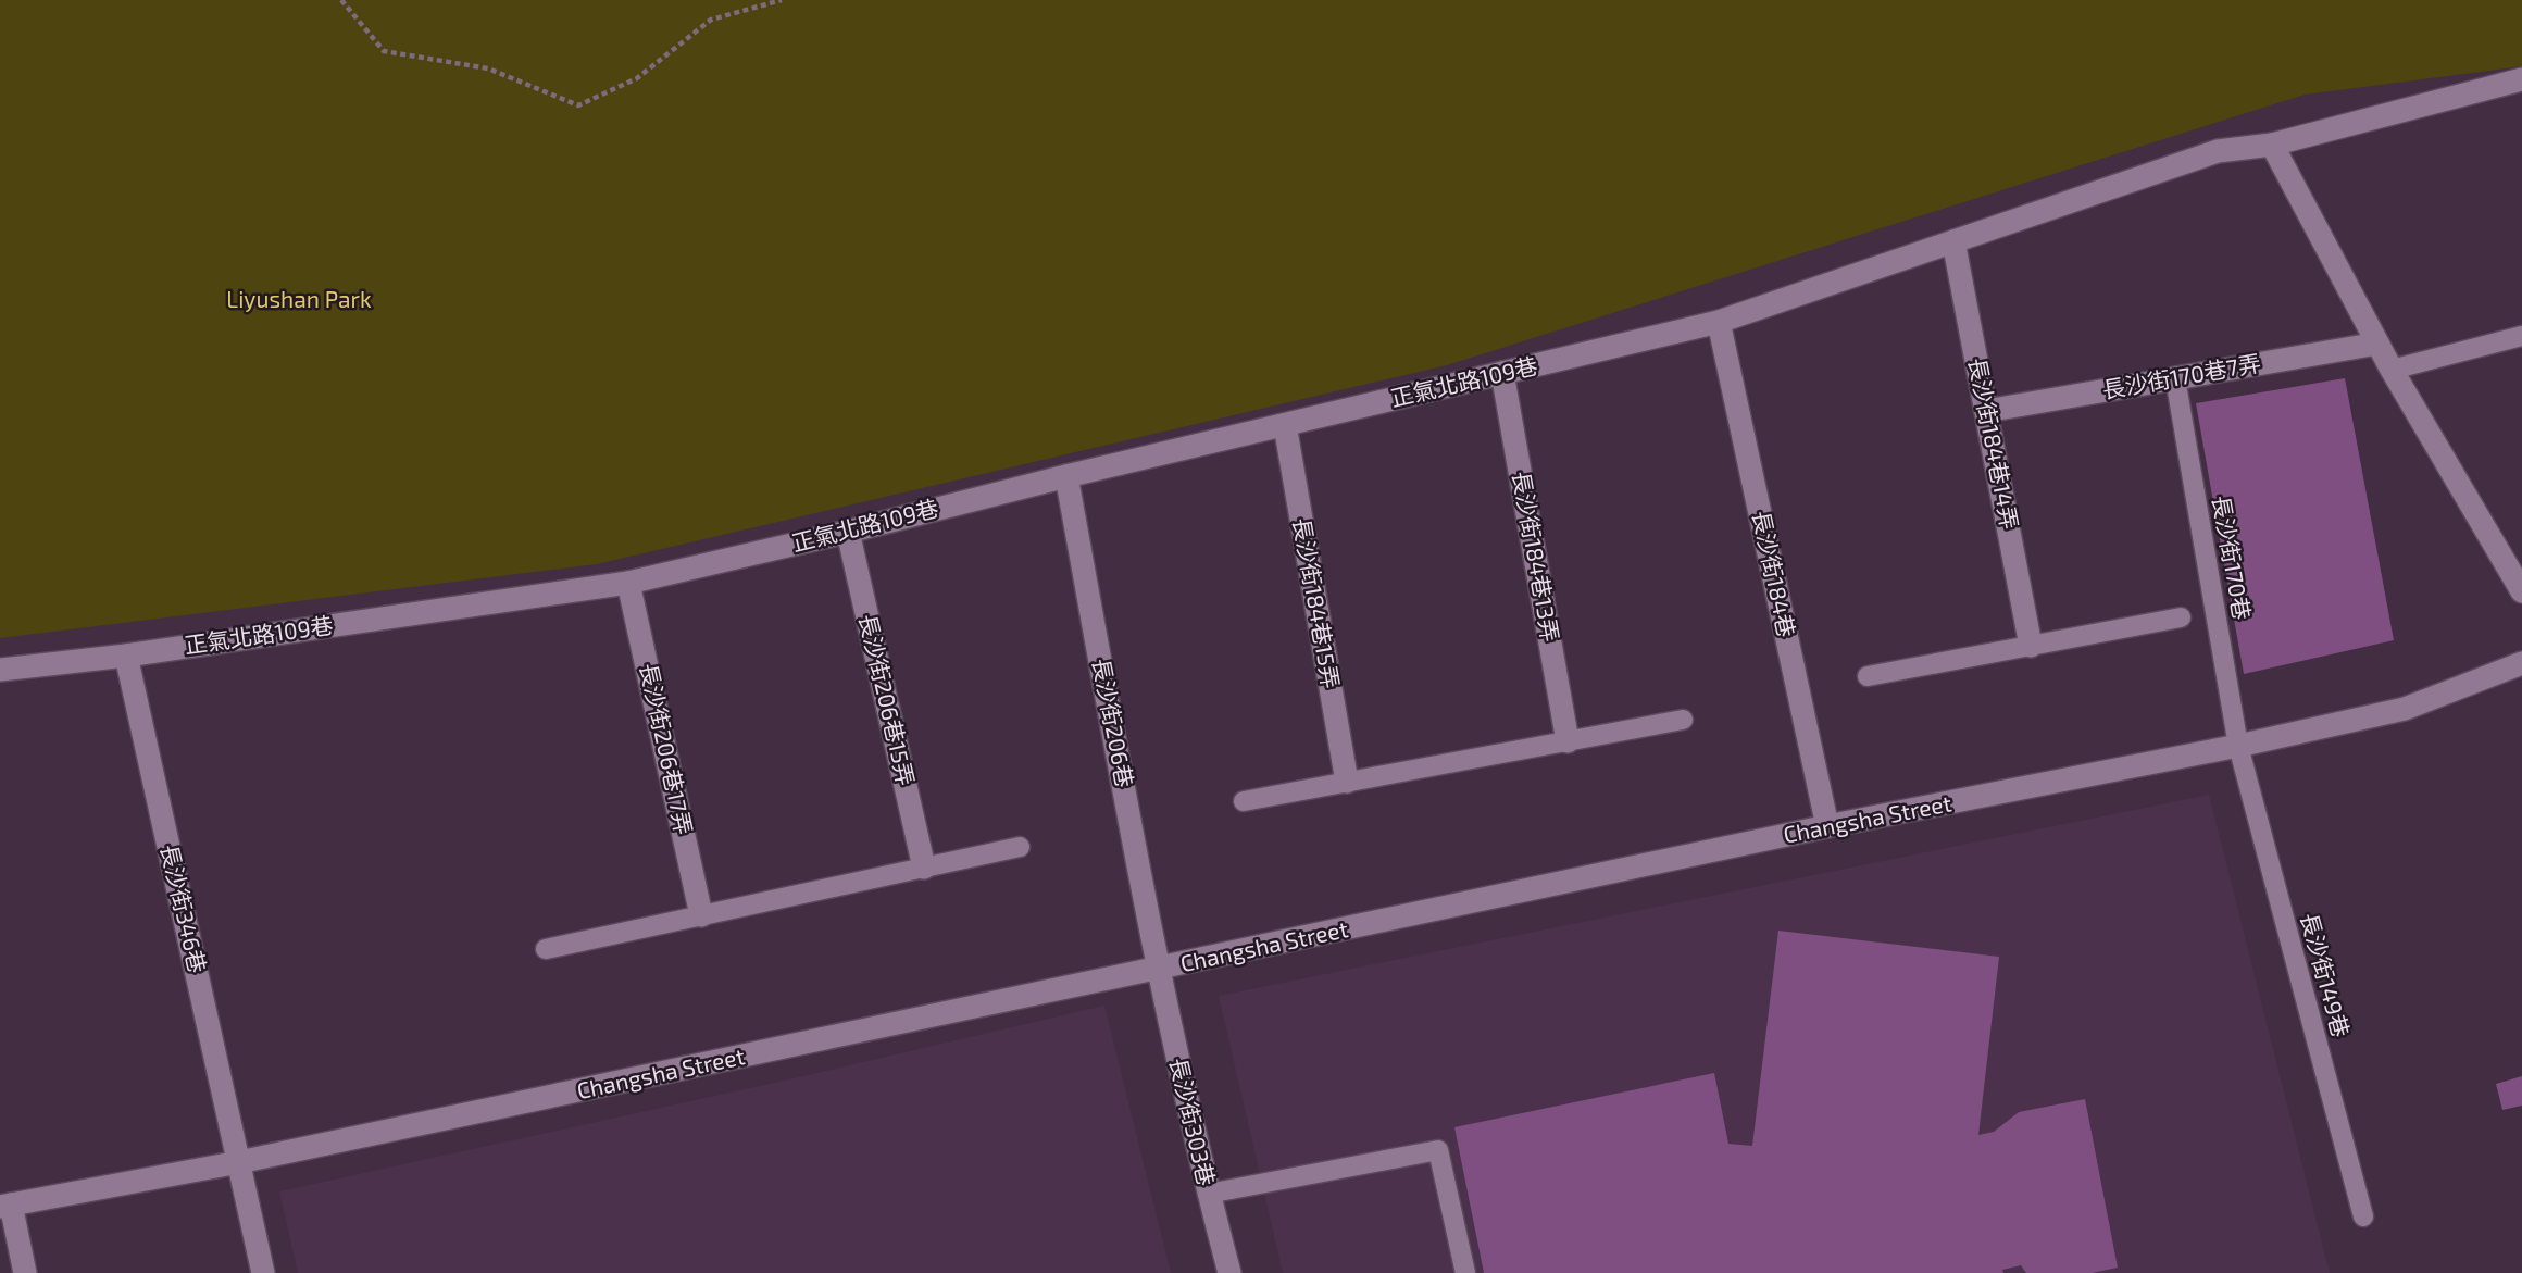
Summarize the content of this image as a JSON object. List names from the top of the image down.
{
  "streets": {
    "street": [
      "長沙街170巷7弄",
      "正氣北路109巷",
      "長沙街184巷14弄",
      "長沙街184巷13弄",
      "長沙街184巷",
      "長沙街184巷15弄",
      "長沙街206巷15弄",
      "長沙街206巷",
      "長沙街206巷17弄",
      "Changsha Street",
      "長沙街346巷",
      "長沙街303巷"
    ],
    "lane": ["長沙街170巷", "長沙街149巷"]
  },
  "crossings": [
    ["長沙街170巷7弄", "長沙街184巷14弄"],
    ["長沙街170巷7弄", "長沙街170巷"],
    ["正氣北路109巷", "長沙街184巷14弄"],
    ["正氣北路109巷", "長沙街184巷13弄"],
    ["正氣北路109巷", "長沙街184巷"],
    ["正氣北路109巷", "長沙街184巷15弄"],
    ["正氣北路109巷", "長沙街206巷15弄"],
    ["正氣北路109巷", "長沙街206巷"],
    ["正氣北路109巷", "長沙街206巷17弄"],
    ["正氣北路109巷", "長沙街346巷"],
    ["長沙街170巷", "Changsha Street"],
    ["長沙街170巷", "長沙街149巷"],
    ["長沙街184巷", "Changsha Street"],
    ["長沙街206巷", "Changsha Street"],
    ["長沙街206巷", "長沙街303巷"],
    ["Changsha Street", "長沙街346巷"],
    ["Changsha Street", "長沙街149巷"],
    ["Changsha Street", "長沙街303巷"]
  ],
  "parks": ["Liyushan Park"]
}
